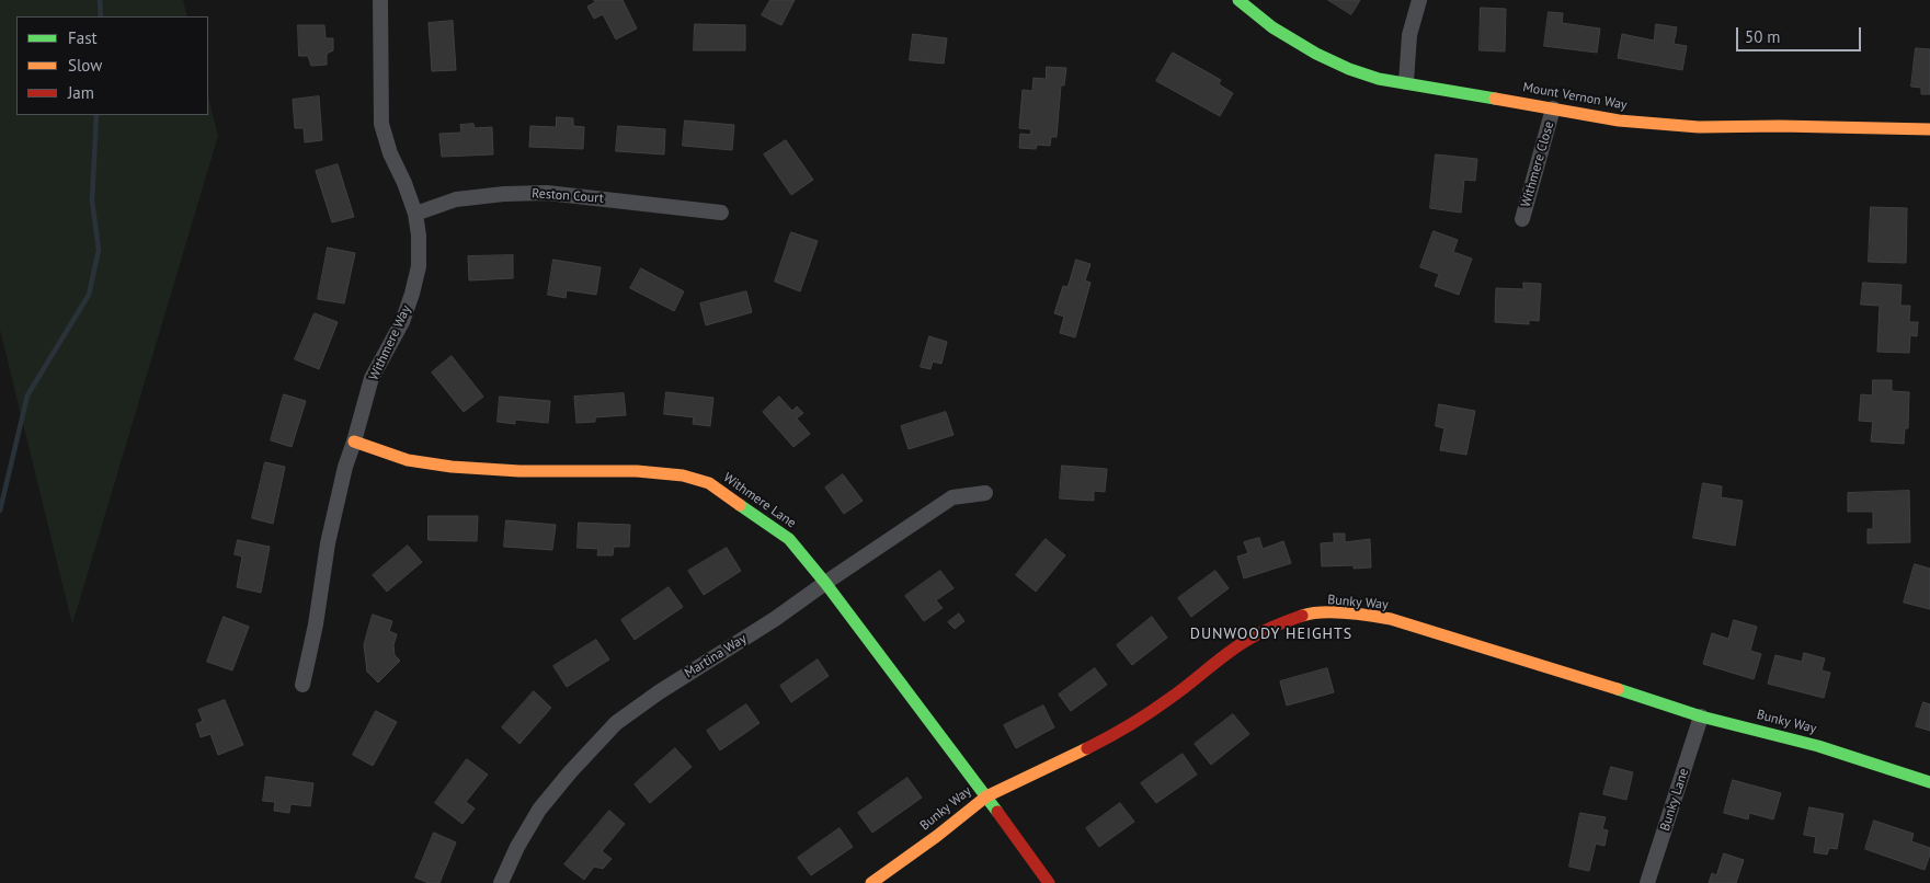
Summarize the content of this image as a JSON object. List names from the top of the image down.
{
  "streets": {
    "street": [
      "Mount Vernon Way",
      "Withmere Close",
      "Reston Court",
      "Withmere Way",
      "Withmere Lane",
      "Bunky Way",
      "Martina Way",
      "Bunky Lane"
    ]
  },
  "crossings": [
    ["Mount Vernon Way", "Withmere Close"],
    ["Reston Court", "Withmere Way"],
    ["Withmere Way", "Withmere Lane"],
    ["Withmere Lane", "Bunky Way"],
    ["Withmere Lane", "Martina Way"],
    ["Bunky Way", "Bunky Lane"]
  ],
  "districts": ["DUNWOODY HEIGHTS"],
  "legend": ["Fast", "Slow", "Jam"],
  "scale_bar": "50 m"
}
